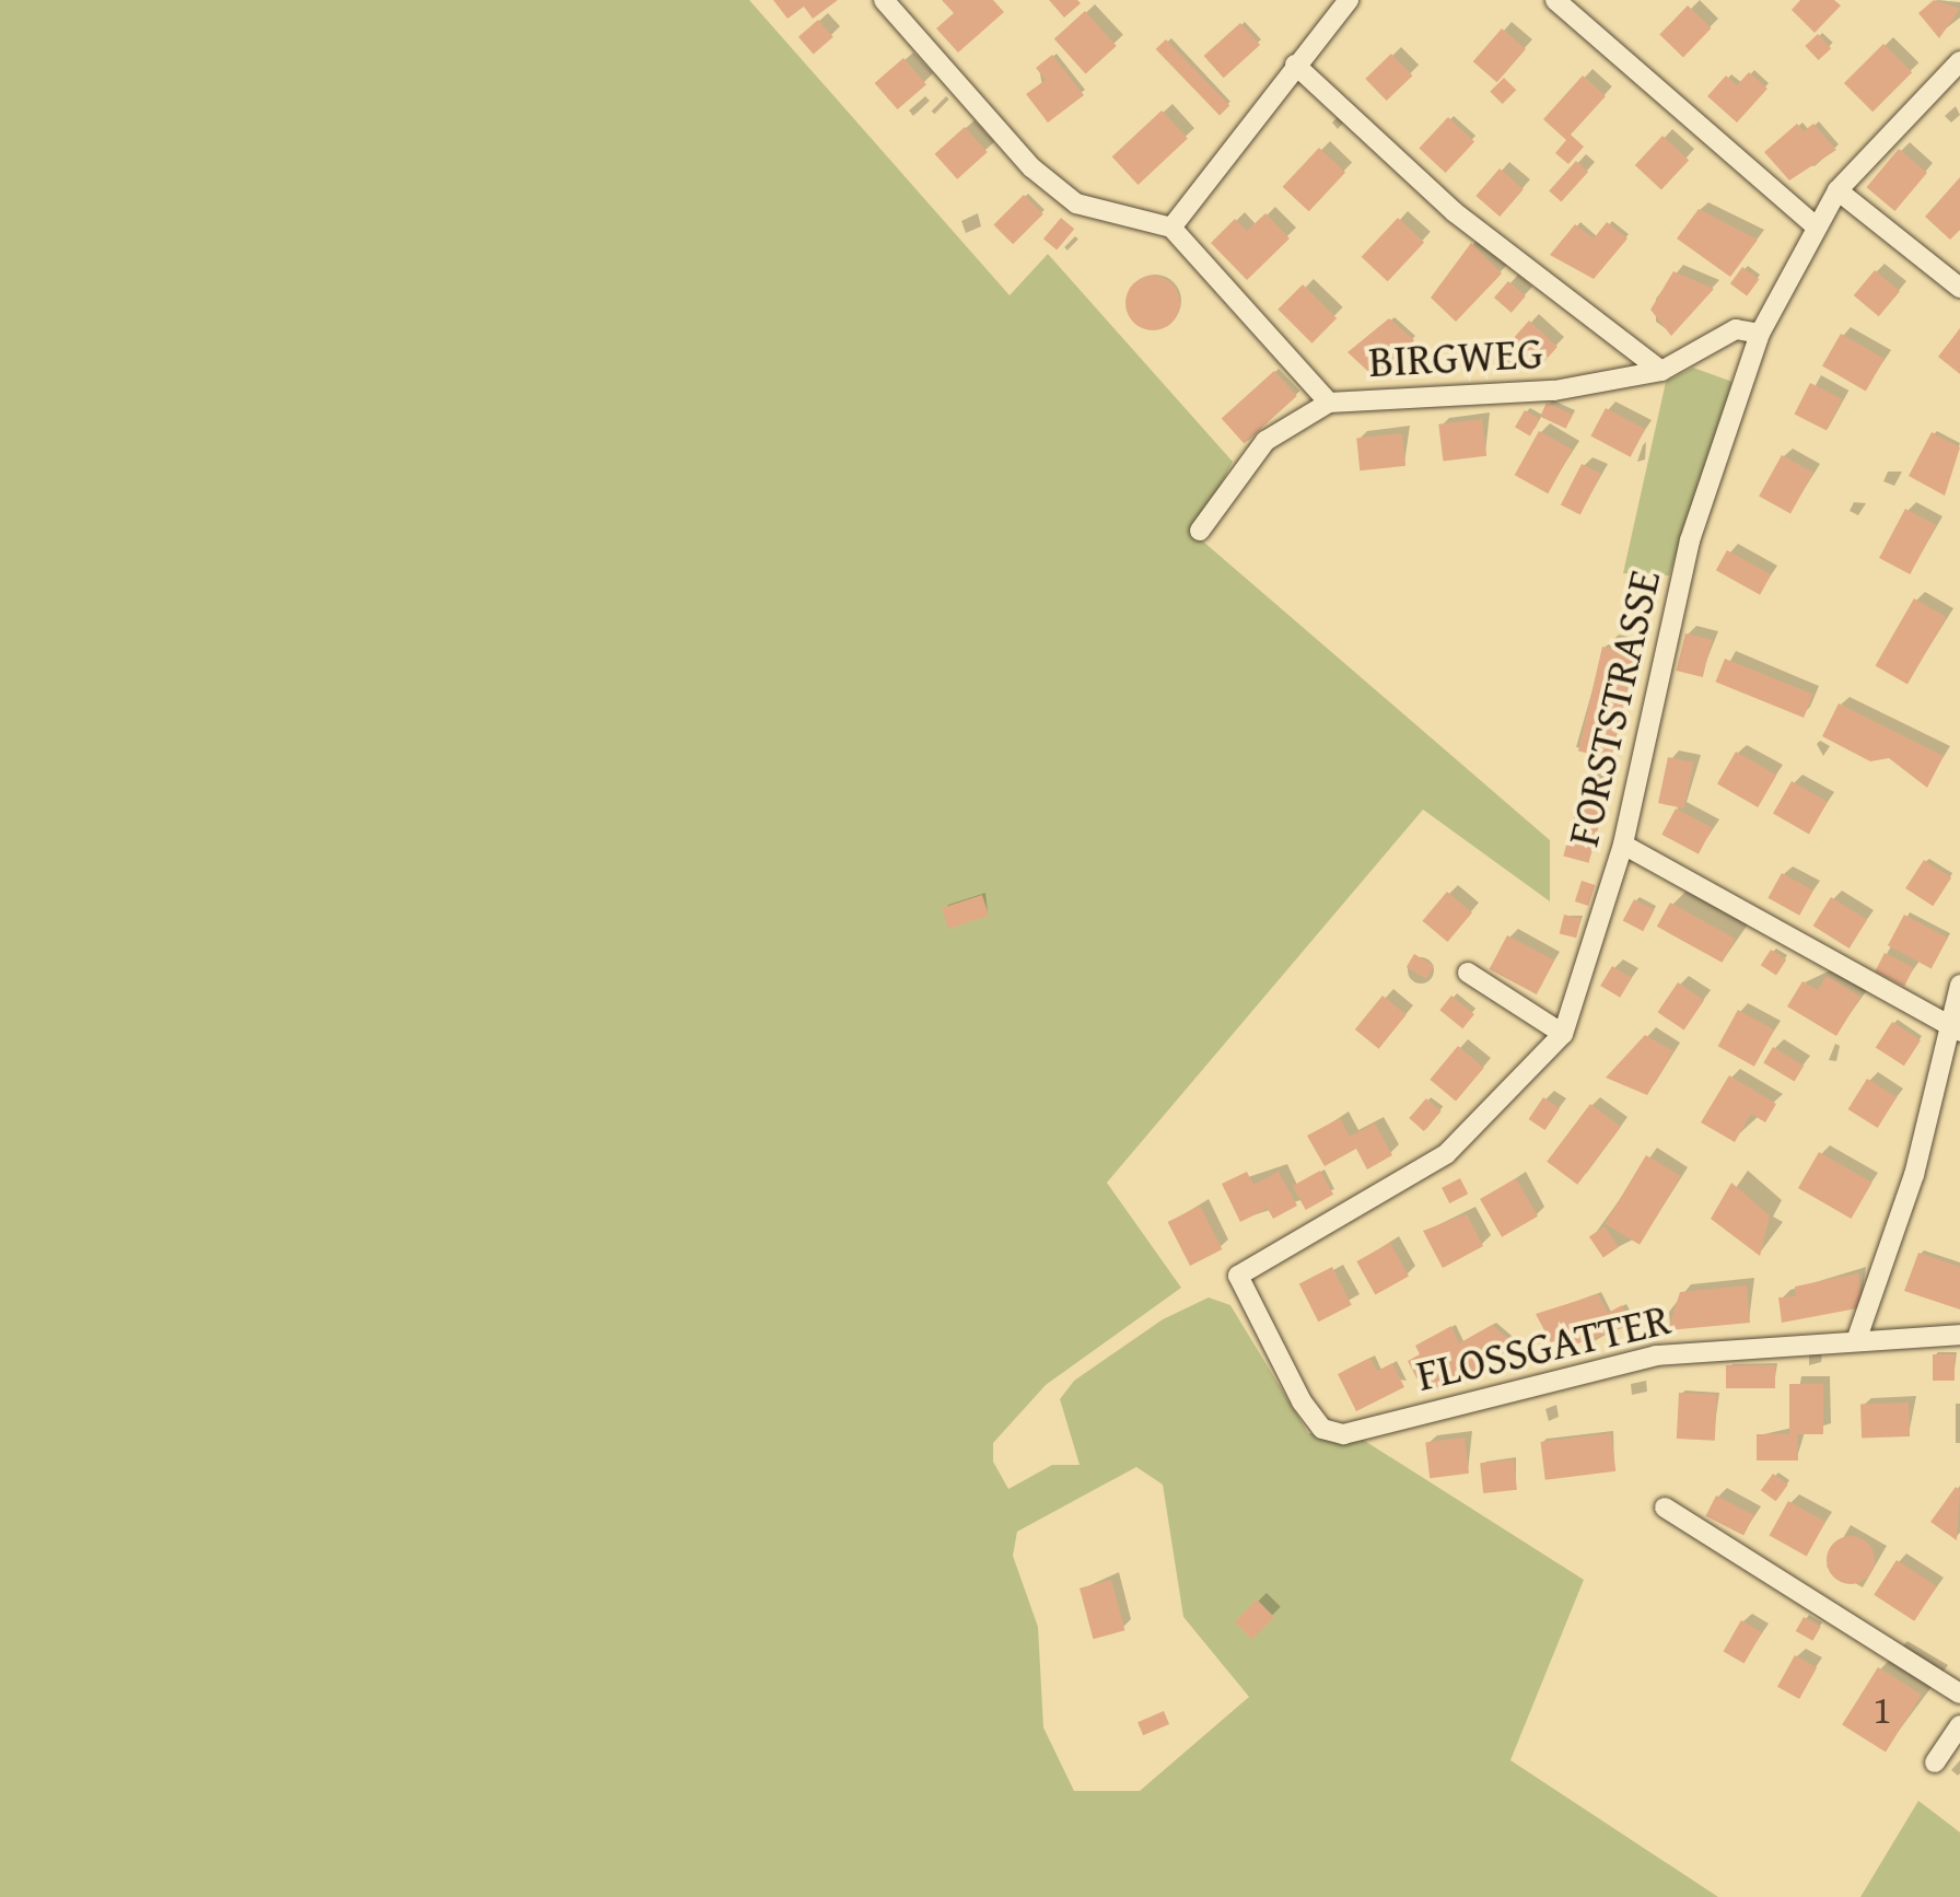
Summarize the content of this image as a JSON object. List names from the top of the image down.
{
  "streets": {
    "street": ["BIRGWEG", "FORSTSTRASSE", "FLOSSGATTER"]
  },
  "crossings": [
    ["BIRGWEG", "FORSTSTRASSE"],
    ["FORSTSTRASSE", "FLOSSGATTER"]
  ],
  "house_numbers": ["1"]
}
